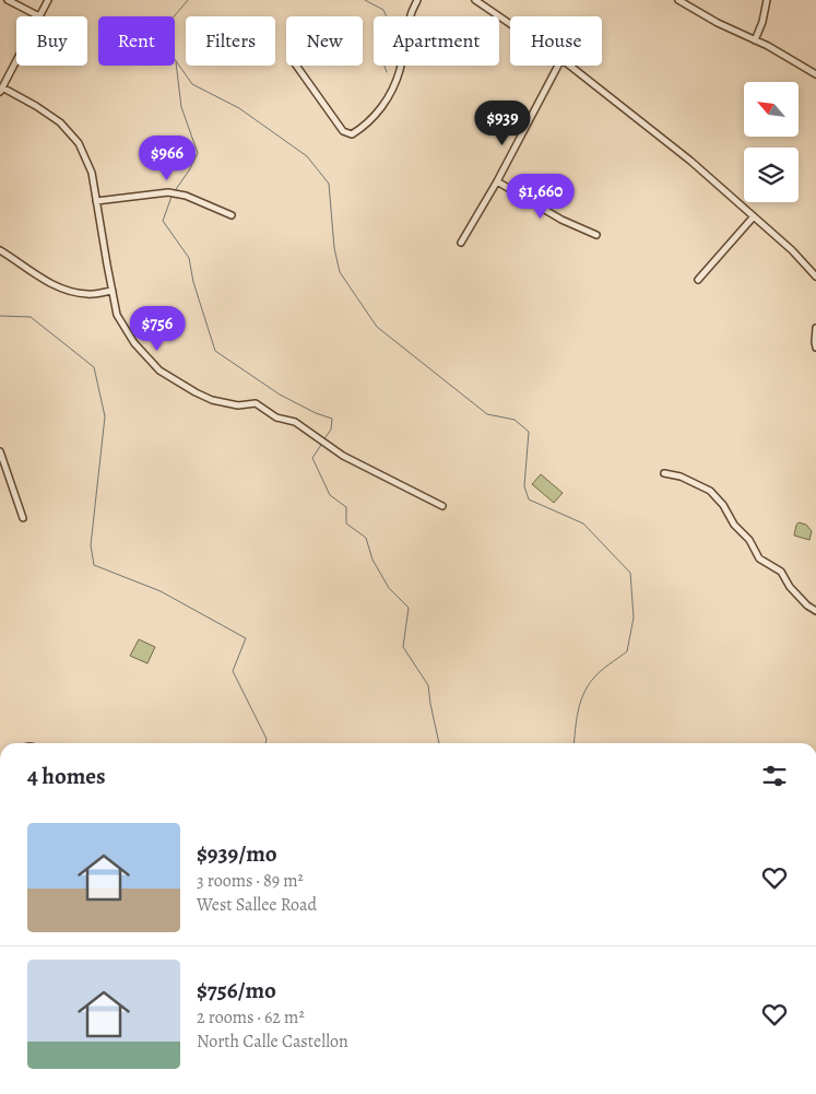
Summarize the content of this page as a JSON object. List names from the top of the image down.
{
  "north": "top left",
  "page": {
    "chip": [
      "Buy",
      "Rent",
      "Filters",
      "New",
      "Apartment",
      "House"
    ],
    "price": [
      "$939",
      "$966",
      "$1,660",
      "$756"
    ],
    "heading": "4 homes",
    "list": [
      {
        "name": "$939/mo",
        "note": "3 rooms · 89 m² · West Sallee Road"
      },
      {
        "name": "$756/mo",
        "note": "2 rooms · 62 m² · North Calle Castellon"
      }
    ]
  }
}
